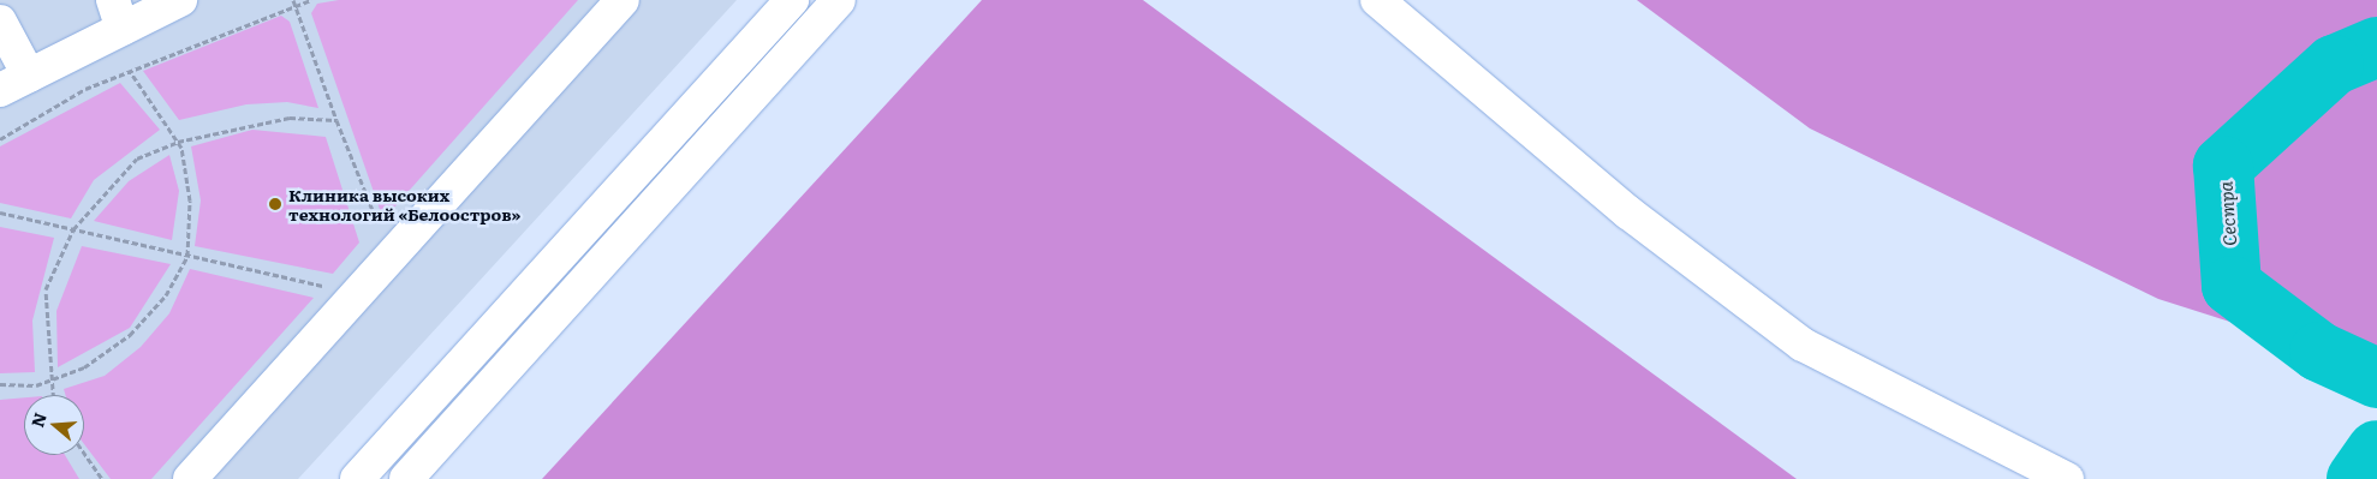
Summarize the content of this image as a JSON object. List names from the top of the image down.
{
  "water": ["Сестра"],
  "places": ["Клиника высоких технологий «Белоостров»"],
  "north": "left"
}
